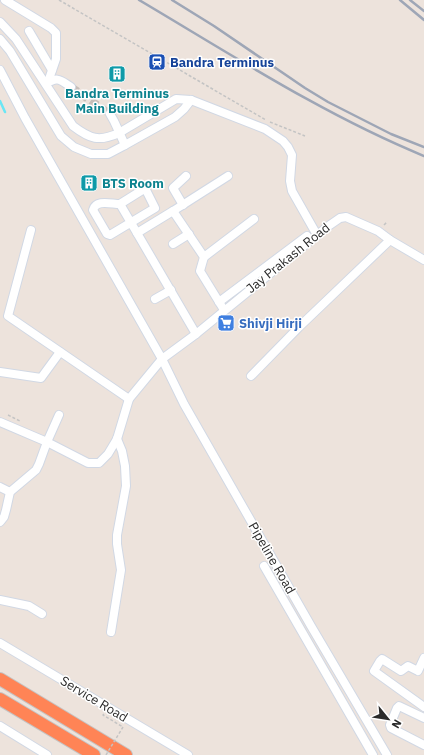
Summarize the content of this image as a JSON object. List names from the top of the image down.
{
  "streets": {
    "street": ["Jay Prakash Road", "Pipeline Road", "Service Road"]
  },
  "crossings": [
    ["Jay Prakash Road", "Pipeline Road"]
  ],
  "places": {
    "station": ["Bandra Terminus"],
    "building": ["Bandra Terminus Main Building", "BTS Room"],
    "supermarket": ["Shivji Hirji"]
  },
  "north": "bottom right"
}
